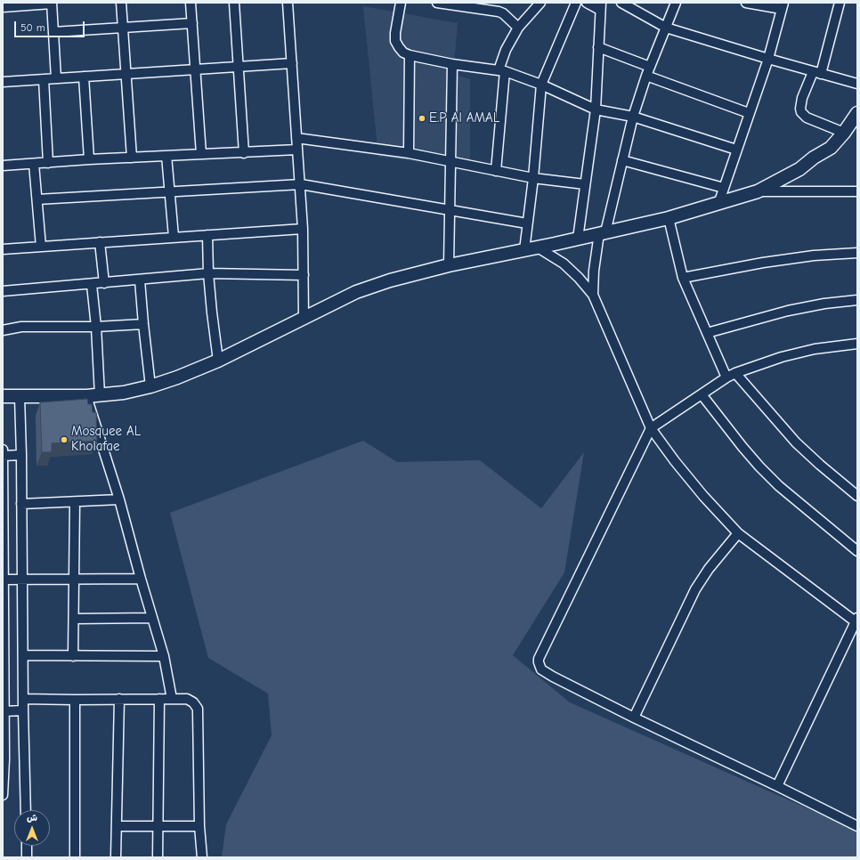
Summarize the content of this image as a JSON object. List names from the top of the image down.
{
  "places": ["E.P Al AMAL", "Mosquee AL Kholafae"],
  "scale_bar": "50 m",
  "north": "top"
}
